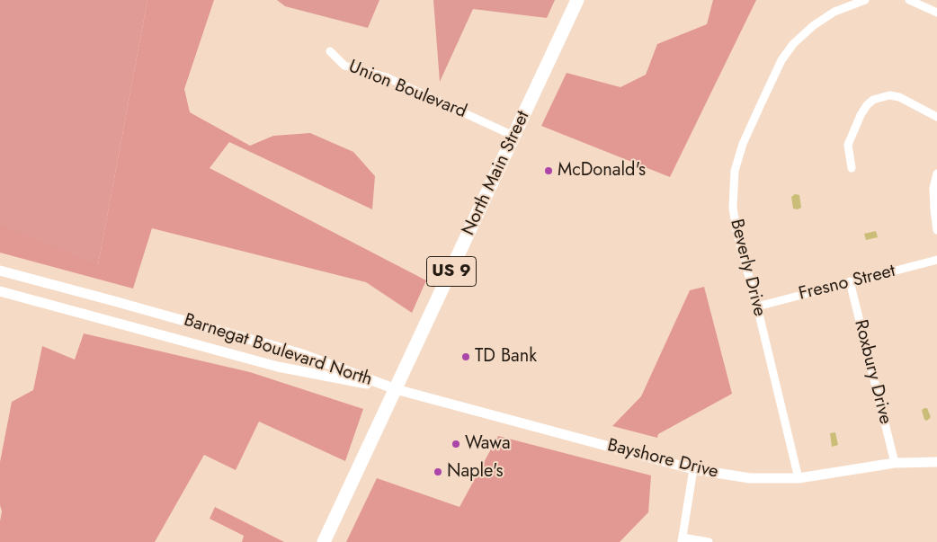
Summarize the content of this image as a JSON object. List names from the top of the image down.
{
  "streets": {
    "highway": ["North Main Street", "US 9"],
    "street": [
      "Union Boulevard",
      "Beverly Drive",
      "Fresno Street",
      "Barnegat Boulevard North",
      "Roxbury Drive",
      "Bayshore Drive"
    ]
  },
  "crossings": [
    ["Union Boulevard", "North Main Street"],
    ["North Main Street", "Barnegat Boulevard North"],
    ["North Main Street", "Bayshore Drive"],
    ["Beverly Drive", "Fresno Street"],
    ["Beverly Drive", "Bayshore Drive"],
    ["Fresno Street", "Roxbury Drive"],
    ["Barnegat Boulevard North", "Bayshore Drive"],
    ["Roxbury Drive", "Bayshore Drive"]
  ],
  "places": [
    "McDonald's",
    "TD Bank",
    "Wawa",
    "Naple's"
  ]
}
